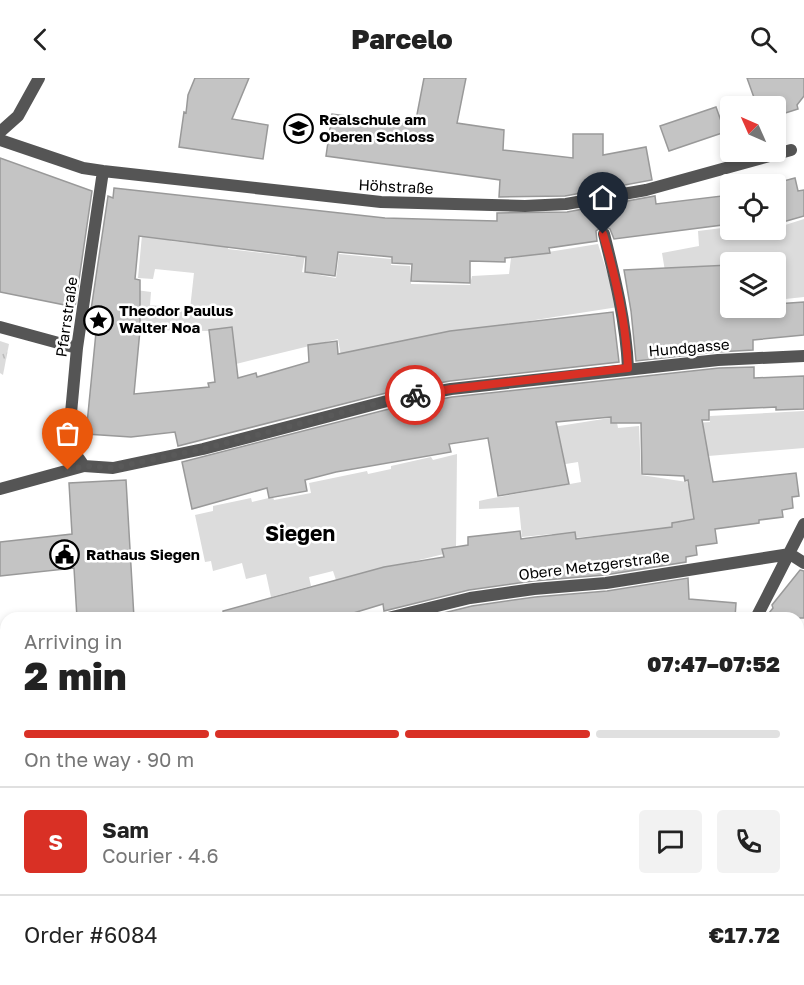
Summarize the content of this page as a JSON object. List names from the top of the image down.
{
  "streets": {
    "street": [
      "Höhstraße",
      "Pfarrstraße",
      "Hundgasse",
      "Obere Metzgerstraße"
    ]
  },
  "crossings": [
    ["Höhstraße", "Pfarrstraße"],
    ["Pfarrstraße", "Hundgasse"]
  ],
  "districts": ["Siegen"],
  "places": {
    "school or university": ["Realschule am Oberen Schloss"],
    "place": ["Theodor Paulus Walter Noa"],
    "public building": ["Rathaus Siegen"]
  },
  "north": "top left",
  "page": {
    "header": "Parcelo",
    "heading": ["2 min", "Arriving in", "07:47–07:52"],
    "panel": [
      "Sam",
      "Courier · 4.6",
      "Order #6084",
      "€17.72"
    ],
    "bar": "On the way · 90 m",
    "round": "S"
  }
}
